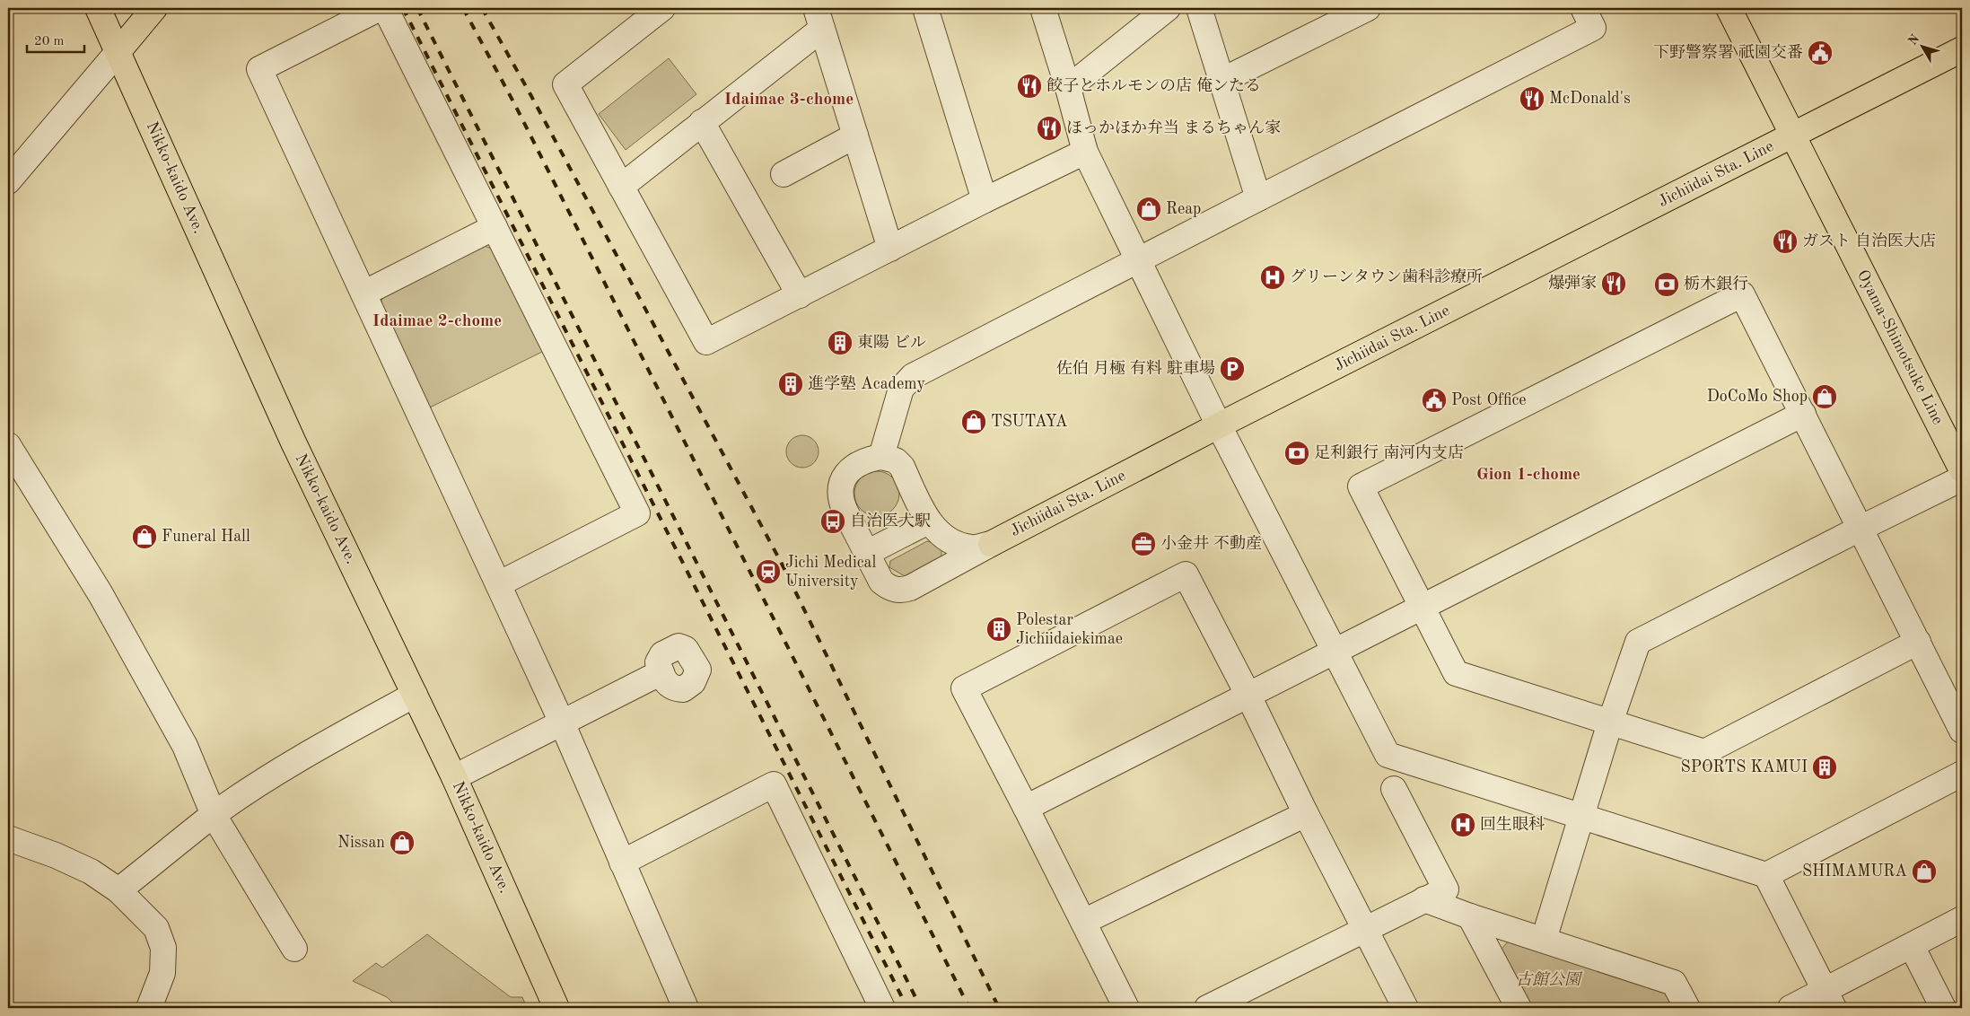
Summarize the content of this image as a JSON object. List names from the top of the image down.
{
  "streets": {
    "main road": ["Jichiidai Sta. Line", "Nikko-kaido Ave.", "Oyama-Shimotsuke Line"]
  },
  "crossings": [
    ["Jichiidai Sta. Line", "Oyama-Shimotsuke Line"]
  ],
  "districts": ["Idaimae 3-chome", "Idaimae 2-chome", "Gion 1-chome"],
  "parks": ["古館公園"],
  "places": {
    "public building": ["下野警察署 祇園交番", "Post Office"],
    "restaurant": [
      "餃子とホルモンの店 俺ンたる",
      "McDonald's",
      "ほっかほか弁当 まるちゃん家",
      "ガスト 自治医大店",
      "爆弾家"
    ],
    "shop": [
      "Reap",
      "DoCoMo Shop",
      "TSUTAYA",
      "Funeral Hall",
      "Nissan",
      "SHIMAMURA"
    ],
    "hospital": ["グリーンタウン歯科診療所", "回生眼科"],
    "bank": ["栃木銀行", "足利銀行 南河内支店"],
    "building": [
      "東陽 ビル",
      "進学塾 Academy",
      "Polestar Jichiidaiekimae",
      "SPORTS KAMUI"
    ],
    "parking": ["佐伯 月極 有料 駐車場"],
    "bus stop": ["自治医大駅"],
    "office": ["小金井 不動産"],
    "station": ["Jichi Medical University"]
  },
  "scale_bar": "20 m",
  "north": "top left"
}
